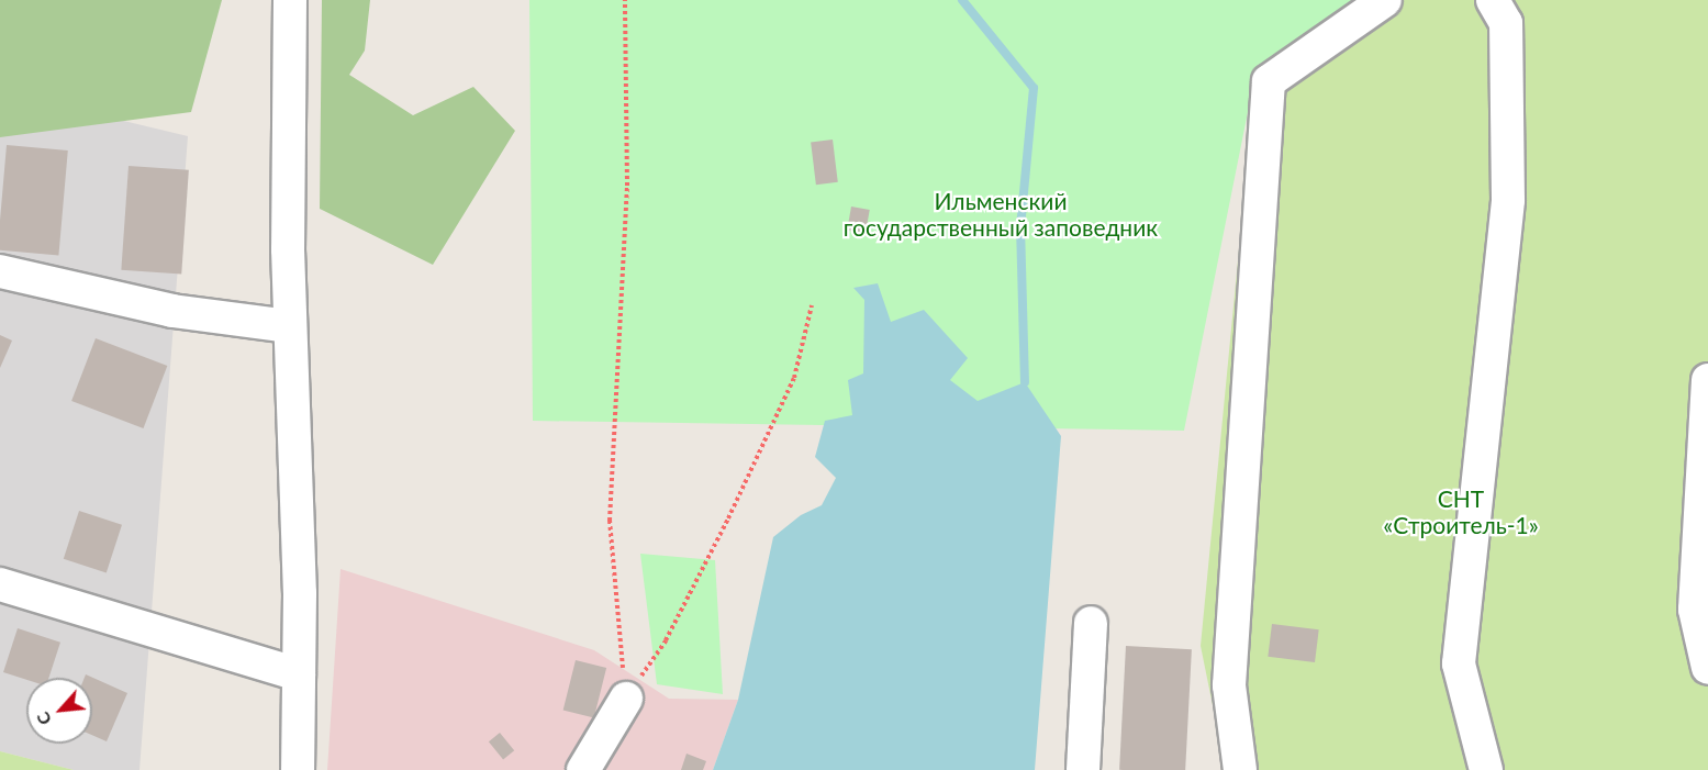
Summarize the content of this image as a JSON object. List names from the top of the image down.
{
  "parks": ["Ильменский государственный заповедник", "СНТ «Строитель-1»"],
  "north": "bottom left"
}
